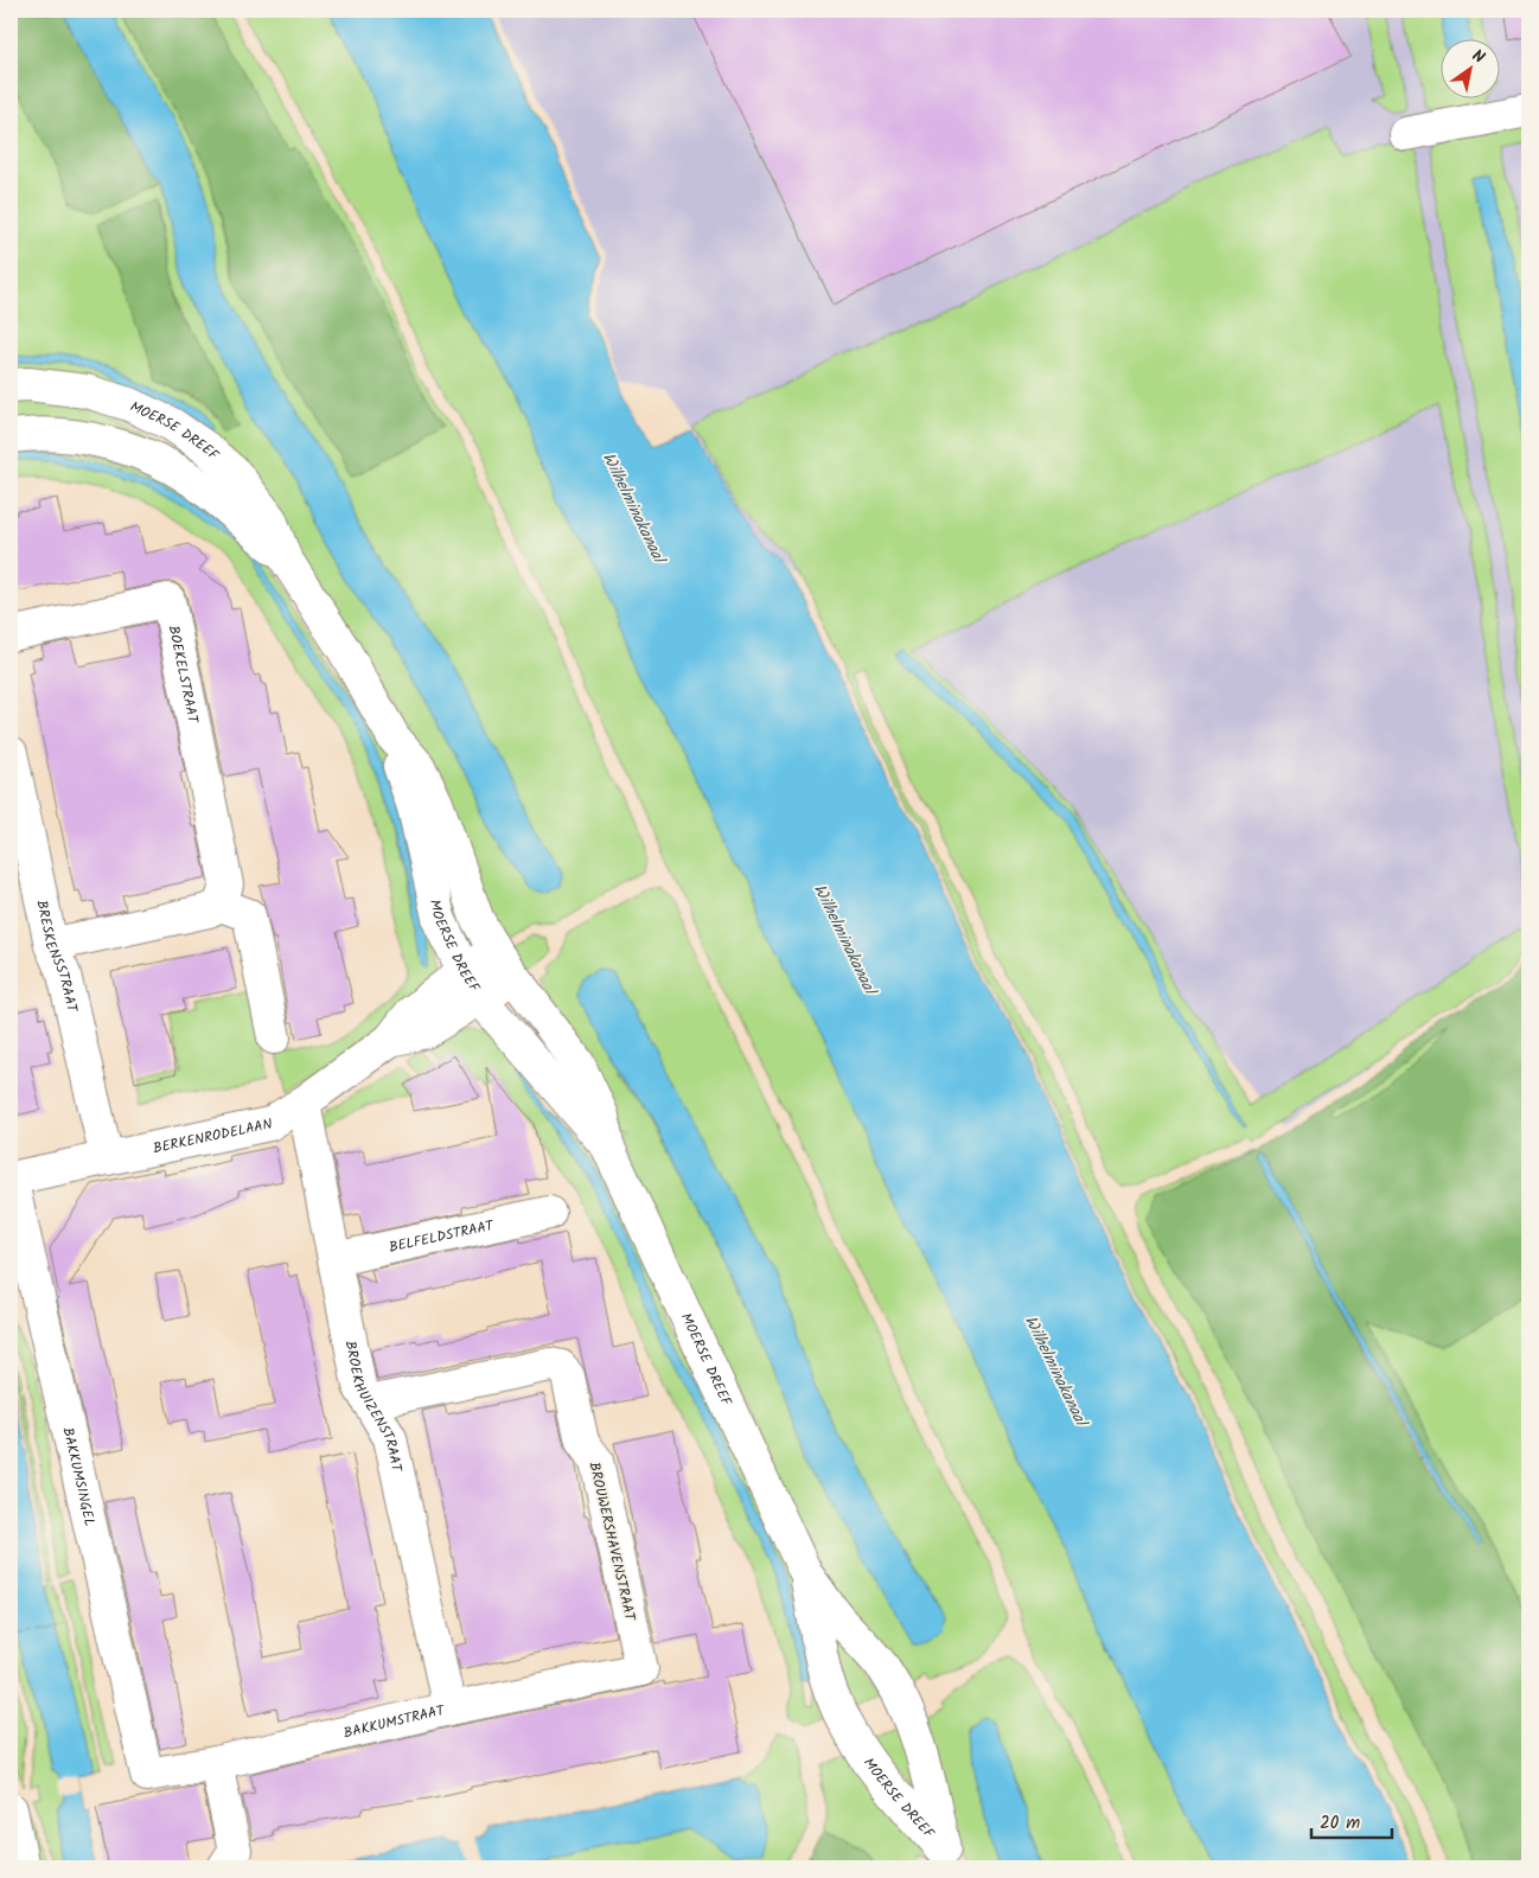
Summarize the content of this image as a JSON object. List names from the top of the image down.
{
  "streets": {
    "street": [
      "MOERSE DREEF",
      "BOEKELSTRAAT",
      "BRESKENSSTRAAT",
      "BERKENRODELAAN",
      "BELFELDSTRAAT",
      "BROEKHUIZENSTRAAT",
      "BAKKUMSINGEL",
      "BROUWERSHAVENSTRAAT",
      "BAKKUMSTRAAT"
    ]
  },
  "crossings": [
    ["MOERSE DREEF", "BERKENRODELAAN"],
    ["BRESKENSSTRAAT", "BERKENRODELAAN"],
    ["BERKENRODELAAN", "BROEKHUIZENSTRAAT"],
    ["BERKENRODELAAN", "BAKKUMSINGEL"],
    ["BELFELDSTRAAT", "BROEKHUIZENSTRAAT"],
    ["BROEKHUIZENSTRAAT", "BROUWERSHAVENSTRAAT"],
    ["BROEKHUIZENSTRAAT", "BAKKUMSTRAAT"],
    ["BAKKUMSINGEL", "BAKKUMSTRAAT"],
    ["BROUWERSHAVENSTRAAT", "BAKKUMSTRAAT"]
  ],
  "water": ["Wilhelminakanaal"],
  "scale_bar": "20 m",
  "north": "top right"
}
